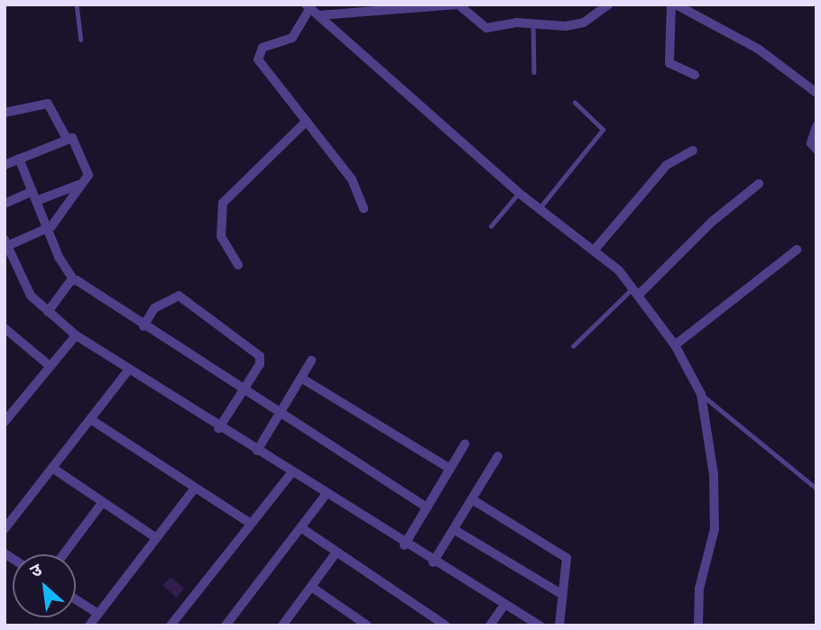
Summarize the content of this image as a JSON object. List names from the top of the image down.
{
  "north": "top left"
}
